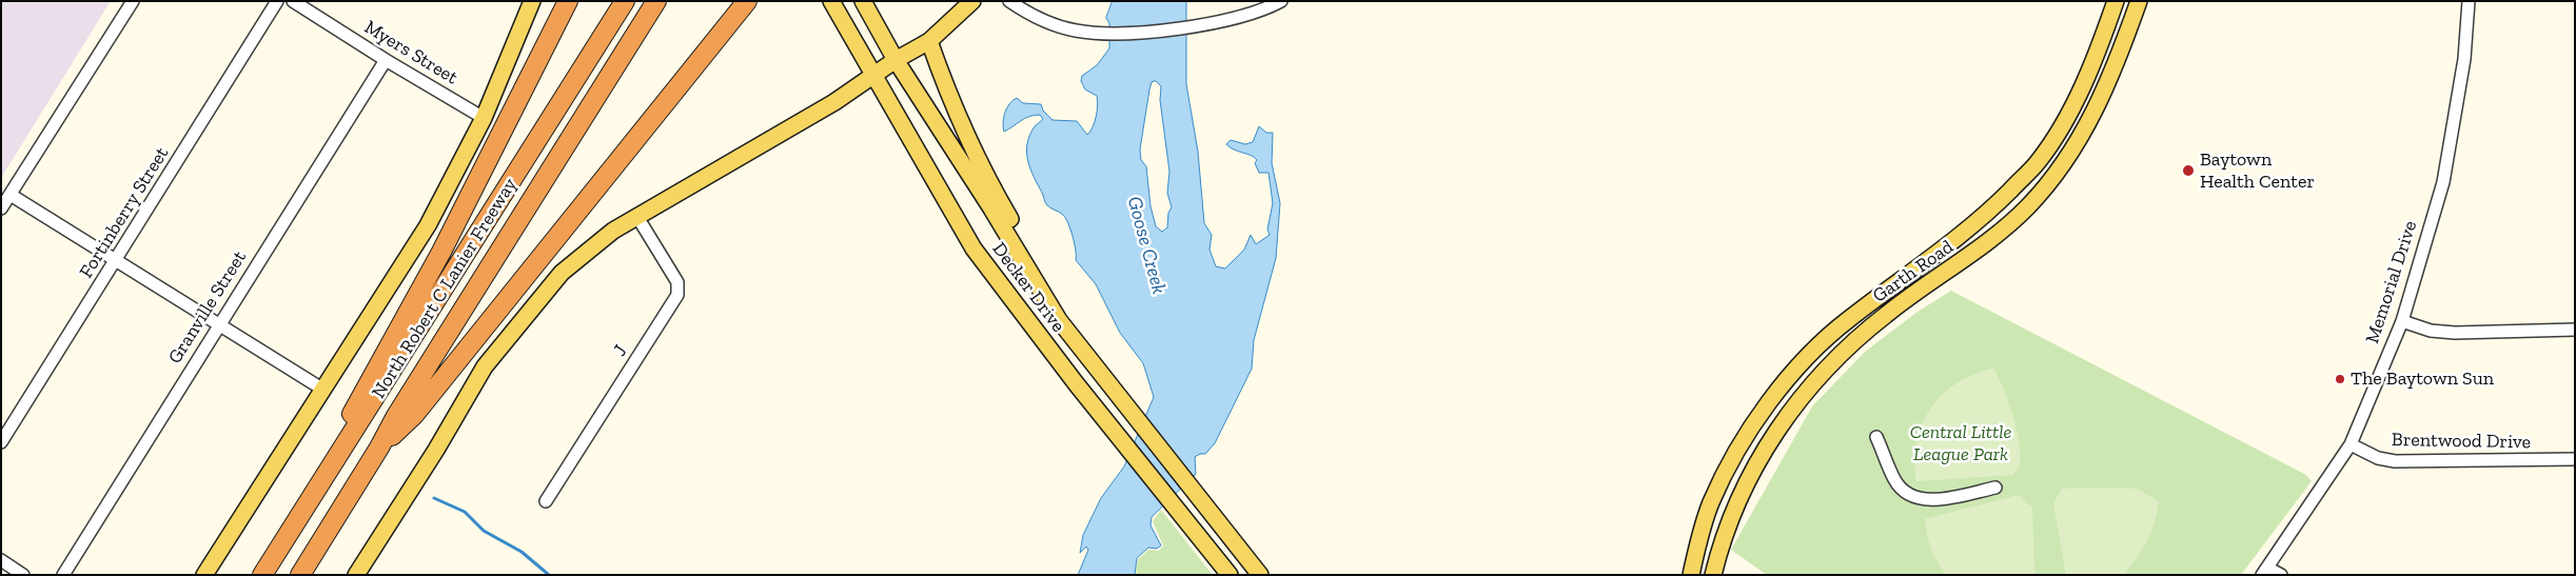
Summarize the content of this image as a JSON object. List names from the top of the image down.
{
  "streets": {
    "highway": ["North Robert C Lanier Freeway"],
    "main road": ["Garth Road", "Decker Drive"],
    "street": [
      "Myers Street",
      "Fortinberry Street",
      "Memorial Drive",
      "Granville Street",
      "J",
      "Brentwood Drive"
    ]
  },
  "crossings": [
    ["Myers Street", "Granville Street"],
    ["Memorial Drive", "Brentwood Drive"]
  ],
  "water": ["Goose Creek"],
  "parks": ["Central Little League Park"],
  "places": ["Baytown Health Center", "The Baytown Sun"]
}
